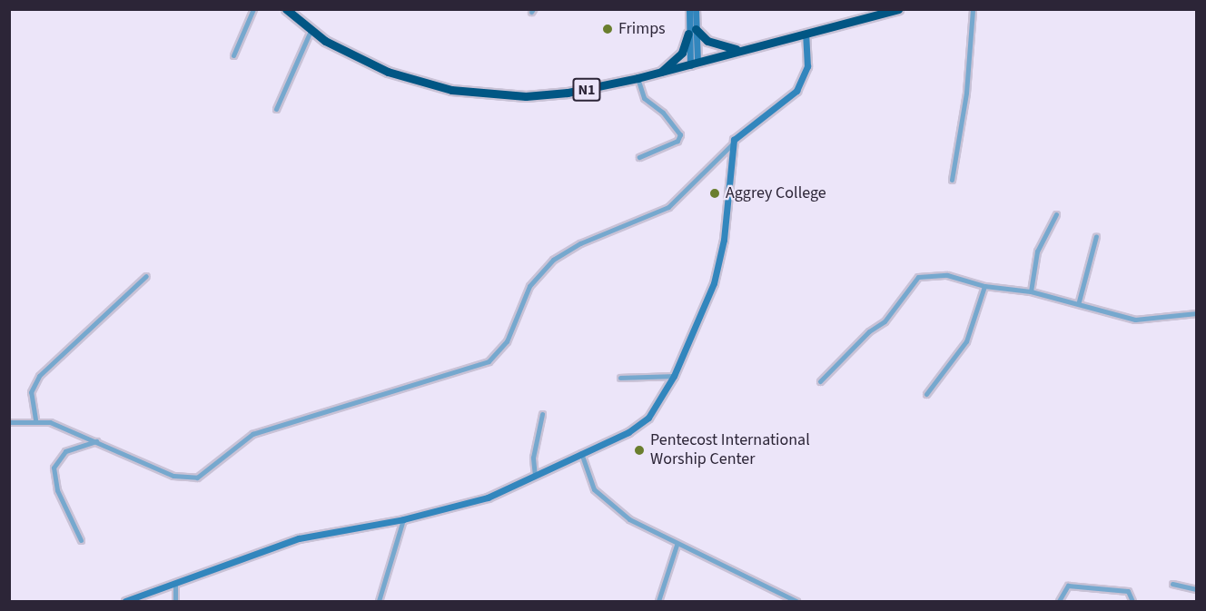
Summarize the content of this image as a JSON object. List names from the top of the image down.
{
  "streets": {
    "highway": ["N1"]
  },
  "places": ["Frimps", "Aggrey College", "Pentecost International Worship Center"]
}
